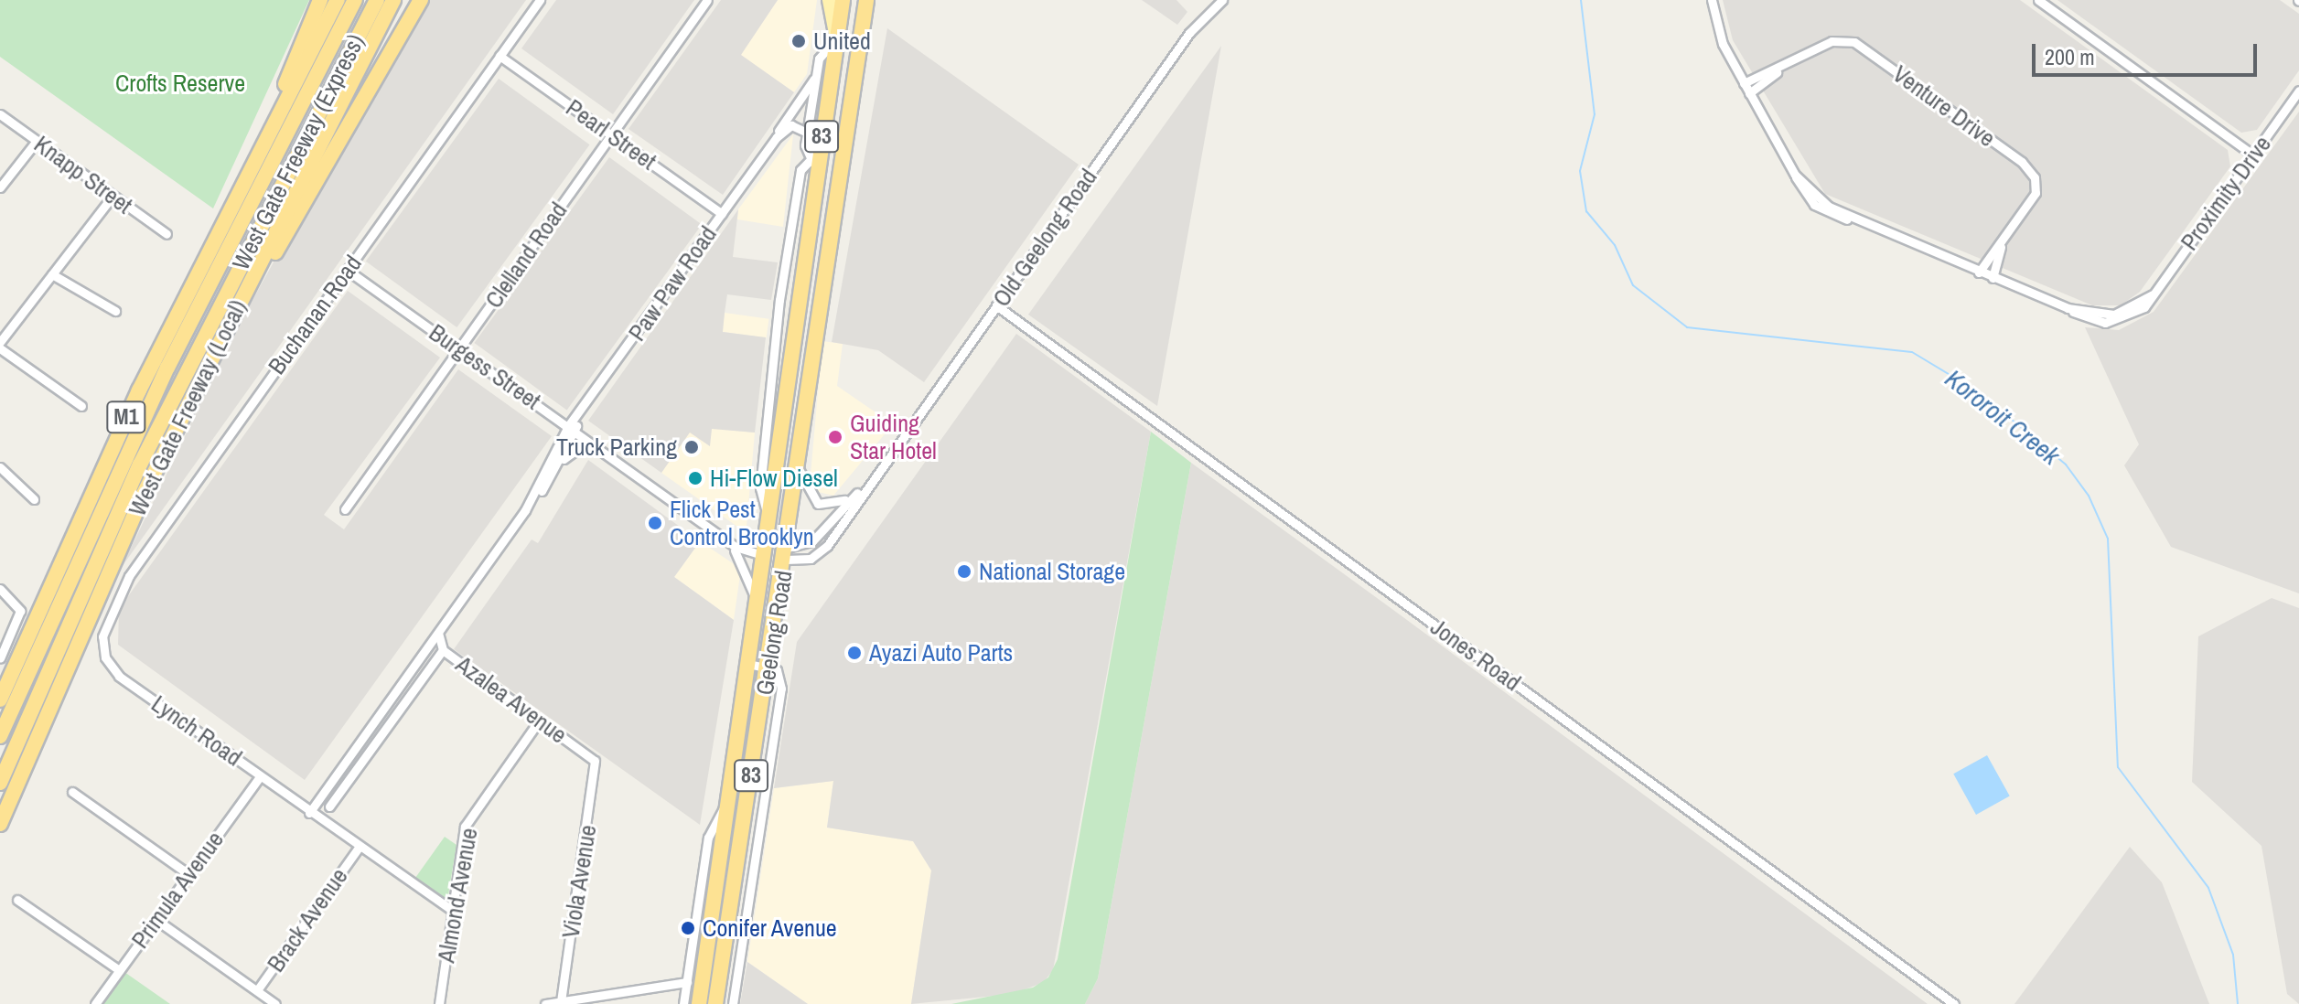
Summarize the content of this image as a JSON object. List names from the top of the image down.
{
  "streets": {
    "highway": [
      "83",
      "West Gate Freeway (Express)",
      "West Gate Freeway (Local)",
      "M1",
      "Geelong Road"
    ],
    "street": [
      "Venture Drive",
      "Pearl Street",
      "Knapp Street",
      "Proximity Drive",
      "Old Geelong Road",
      "Clelland Road",
      "Paw Paw Road",
      "Buchanan Road",
      "Burgess Street",
      "Jones Road",
      "Azalea Avenue",
      "Lynch Road",
      "Viola Avenue",
      "Primula Avenue",
      "Almond Avenue",
      "Brack Avenue"
    ]
  },
  "crossings": [
    ["Venture Drive", "Proximity Drive"],
    ["Pearl Street", "Clelland Road"],
    ["Pearl Street", "Paw Paw Road"],
    ["Pearl Street", "Buchanan Road"],
    ["Old Geelong Road", "Geelong Road"],
    ["Old Geelong Road", "Jones Road"],
    ["Clelland Road", "Burgess Street"],
    ["Paw Paw Road", "Burgess Street"],
    ["Paw Paw Road", "Azalea Avenue"],
    ["Paw Paw Road", "Lynch Road"],
    ["Buchanan Road", "Burgess Street"],
    ["Buchanan Road", "Lynch Road"],
    ["Burgess Street", "Geelong Road"],
    ["Azalea Avenue", "Viola Avenue"],
    ["Azalea Avenue", "Almond Avenue"],
    ["Lynch Road", "Primula Avenue"],
    ["Lynch Road", "Almond Avenue"],
    ["Lynch Road", "Brack Avenue"]
  ],
  "water": ["Kororoit Creek"],
  "parks": ["Crofts Reserve"],
  "places": [
    "United",
    "Guiding Star Hotel",
    "Truck Parking",
    "Hi-Flow Diesel",
    "Flick Pest Control Brooklyn",
    "National Storage",
    "Ayazi Auto Parts",
    "Conifer Avenue"
  ],
  "scale_bar": "200 m"
}
